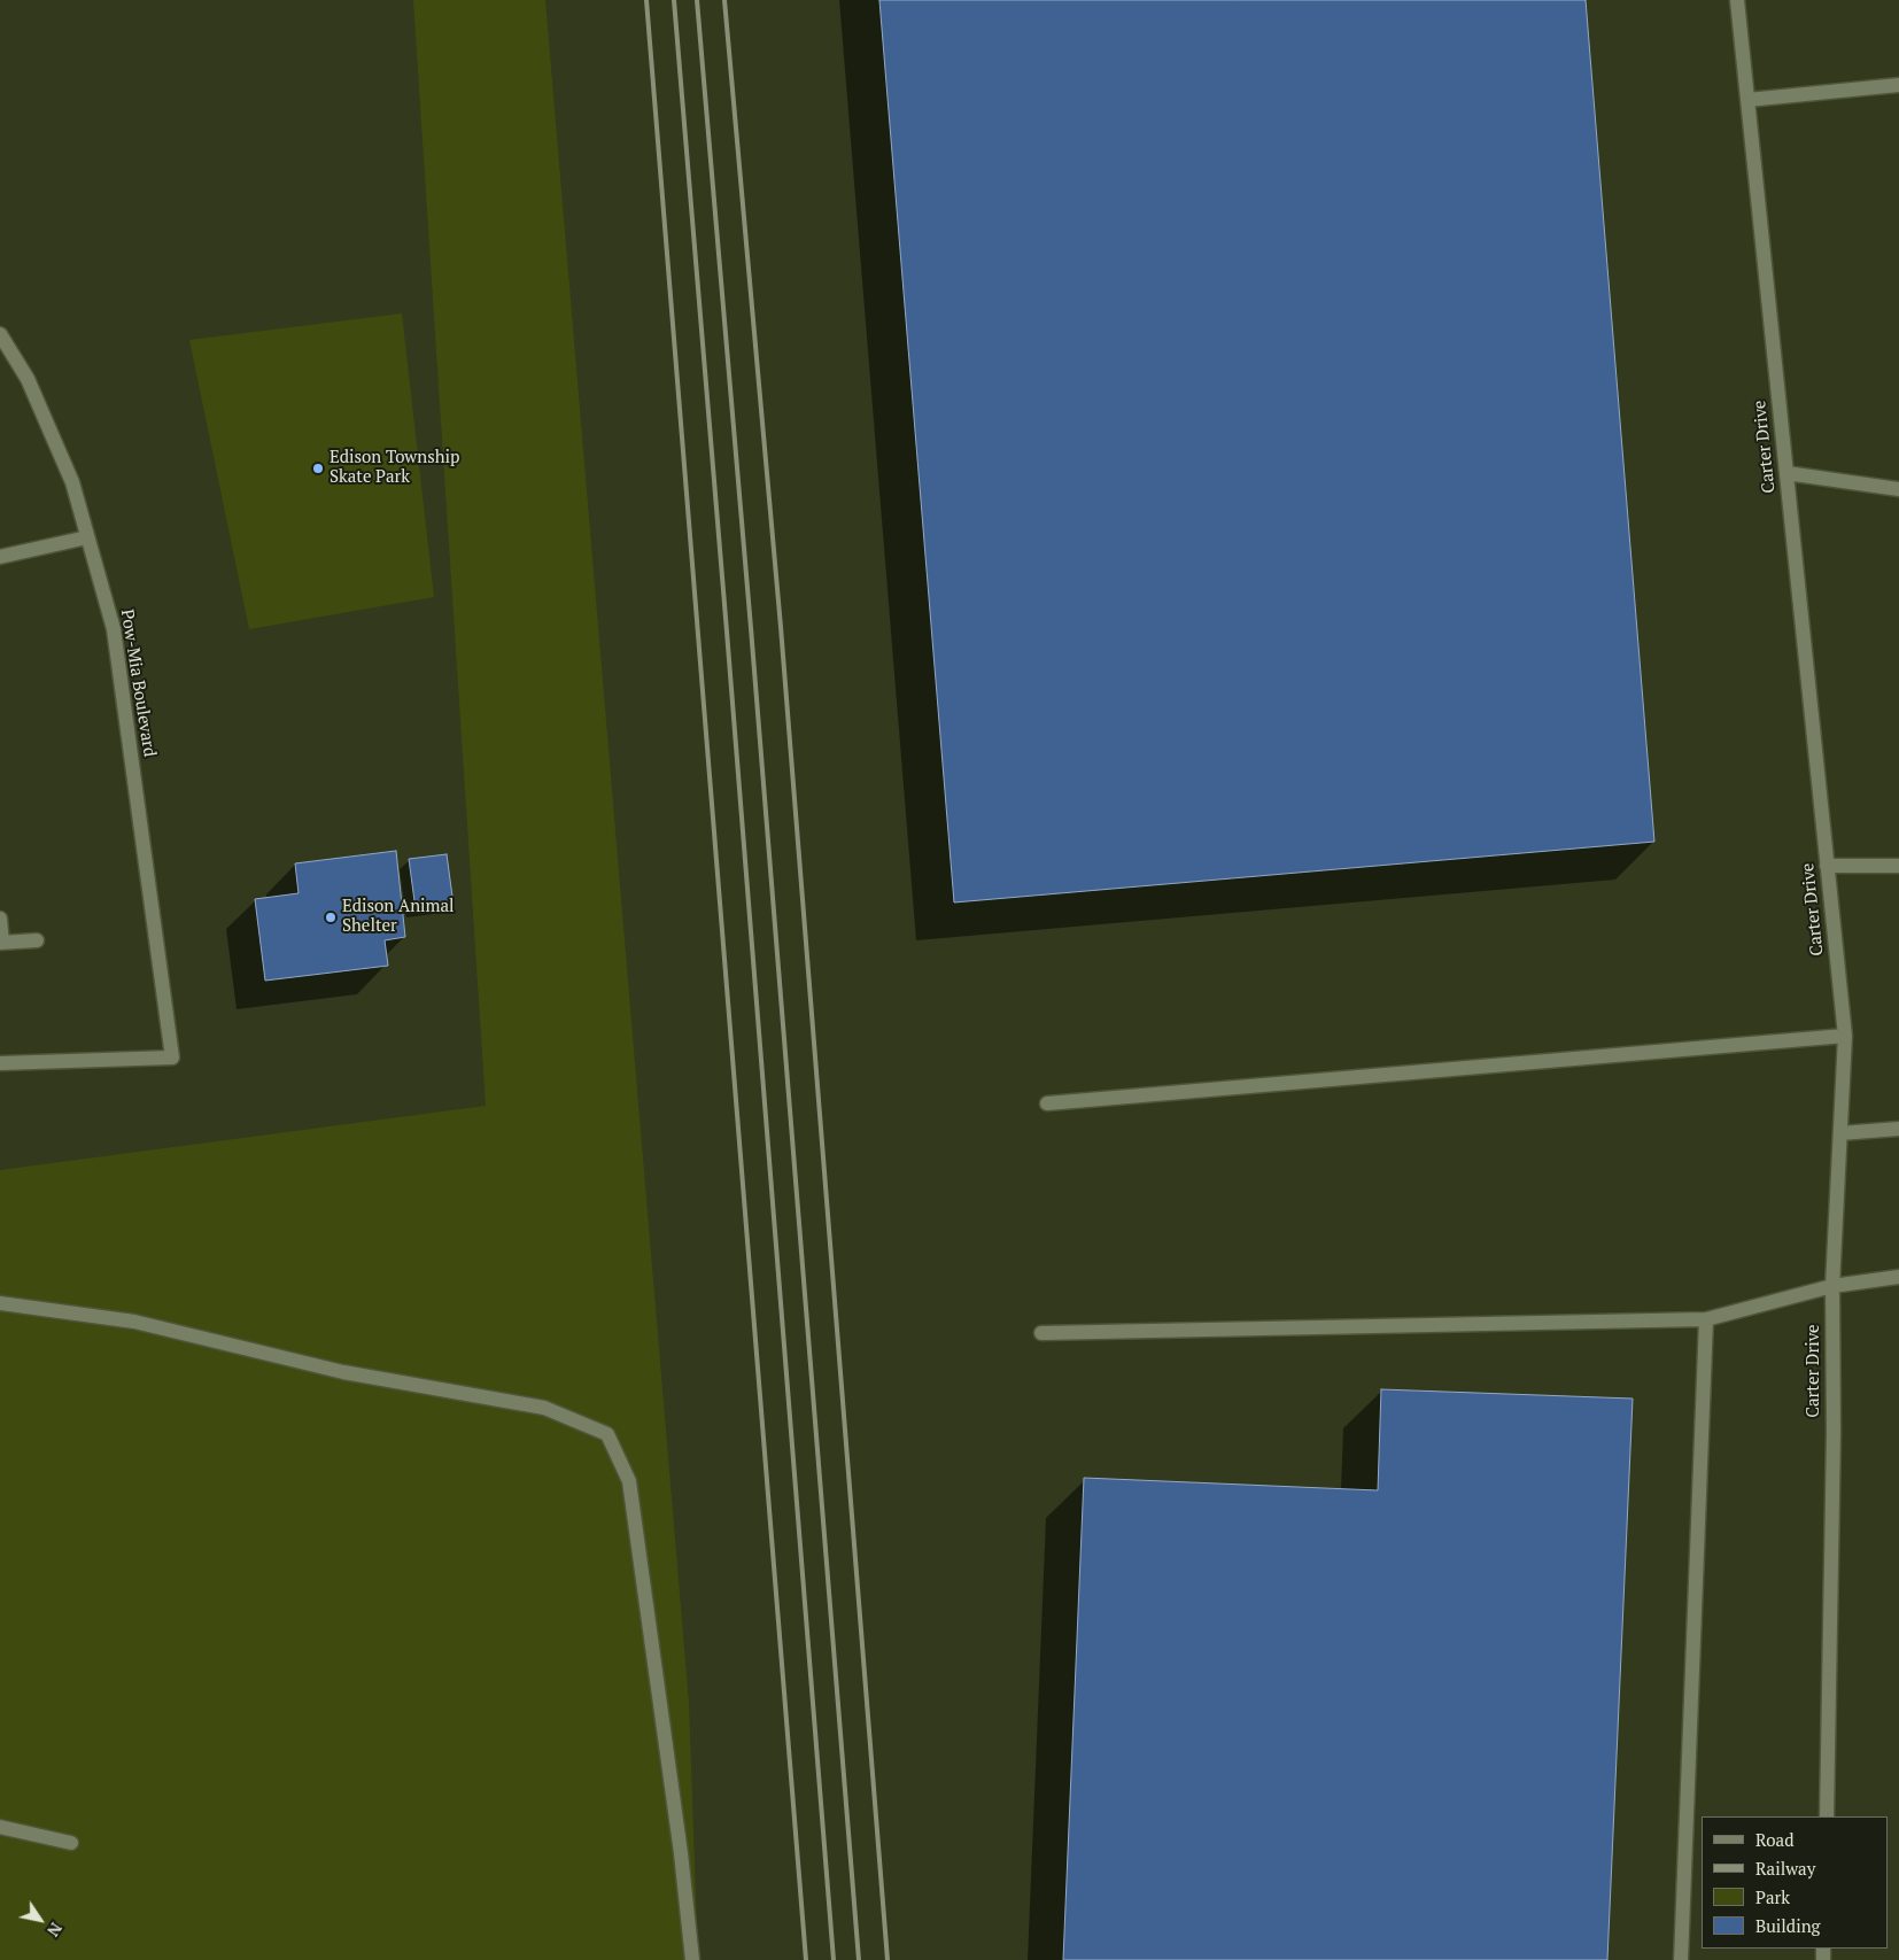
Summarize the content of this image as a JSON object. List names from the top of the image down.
{
  "streets": {
    "street": ["Carter Drive", "Pow-Mia Boulevard"]
  },
  "places": ["Edison Township Skate Park", "Edison Animal Shelter"],
  "legend": [
    "Road",
    "Railway",
    "Park",
    "Building"
  ],
  "north": "bottom right"
}
